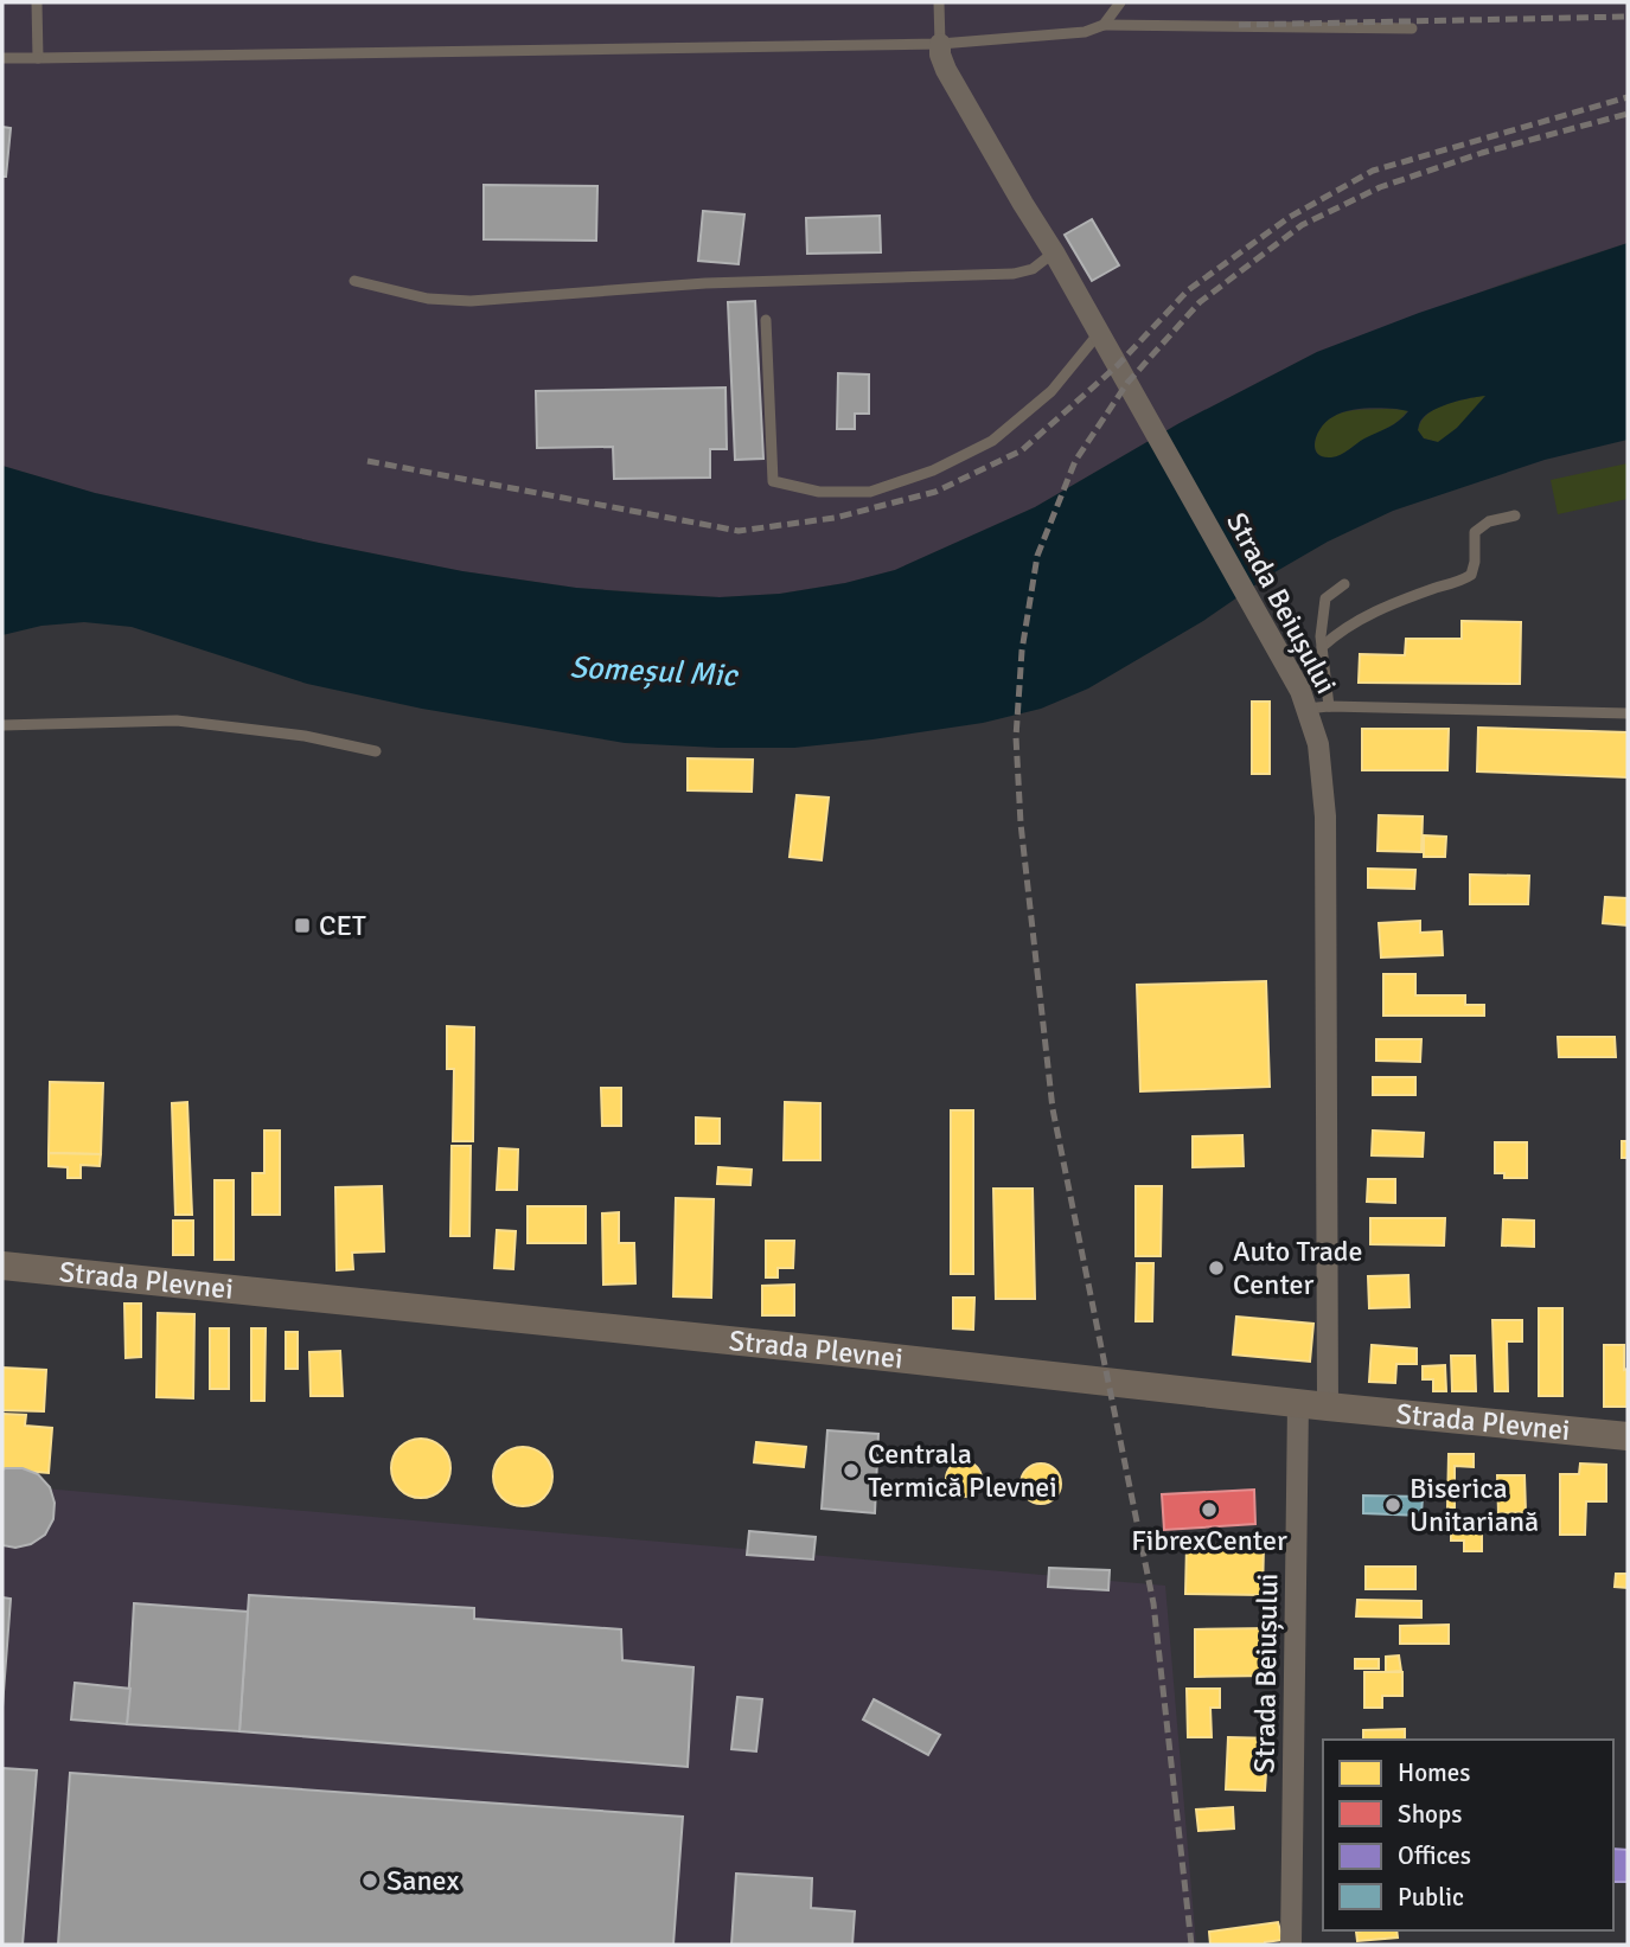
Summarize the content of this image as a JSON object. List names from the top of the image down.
{
  "streets": {
    "main road": ["Strada Plevnei"],
    "street": ["Strada Beiușului"]
  },
  "crossings": [
    ["Strada Beiușului", "Strada Plevnei"]
  ],
  "water": ["Someșul Mic"],
  "places": {
    "transit": ["CET"],
    "other": [
      "Auto Trade Center",
      "Centrala Termică Plevnei",
      "Biserica Unitariană",
      "FibrexCenter",
      "Sanex"
    ]
  },
  "legend": [
    "Homes",
    "Shops",
    "Offices",
    "Public"
  ]
}
